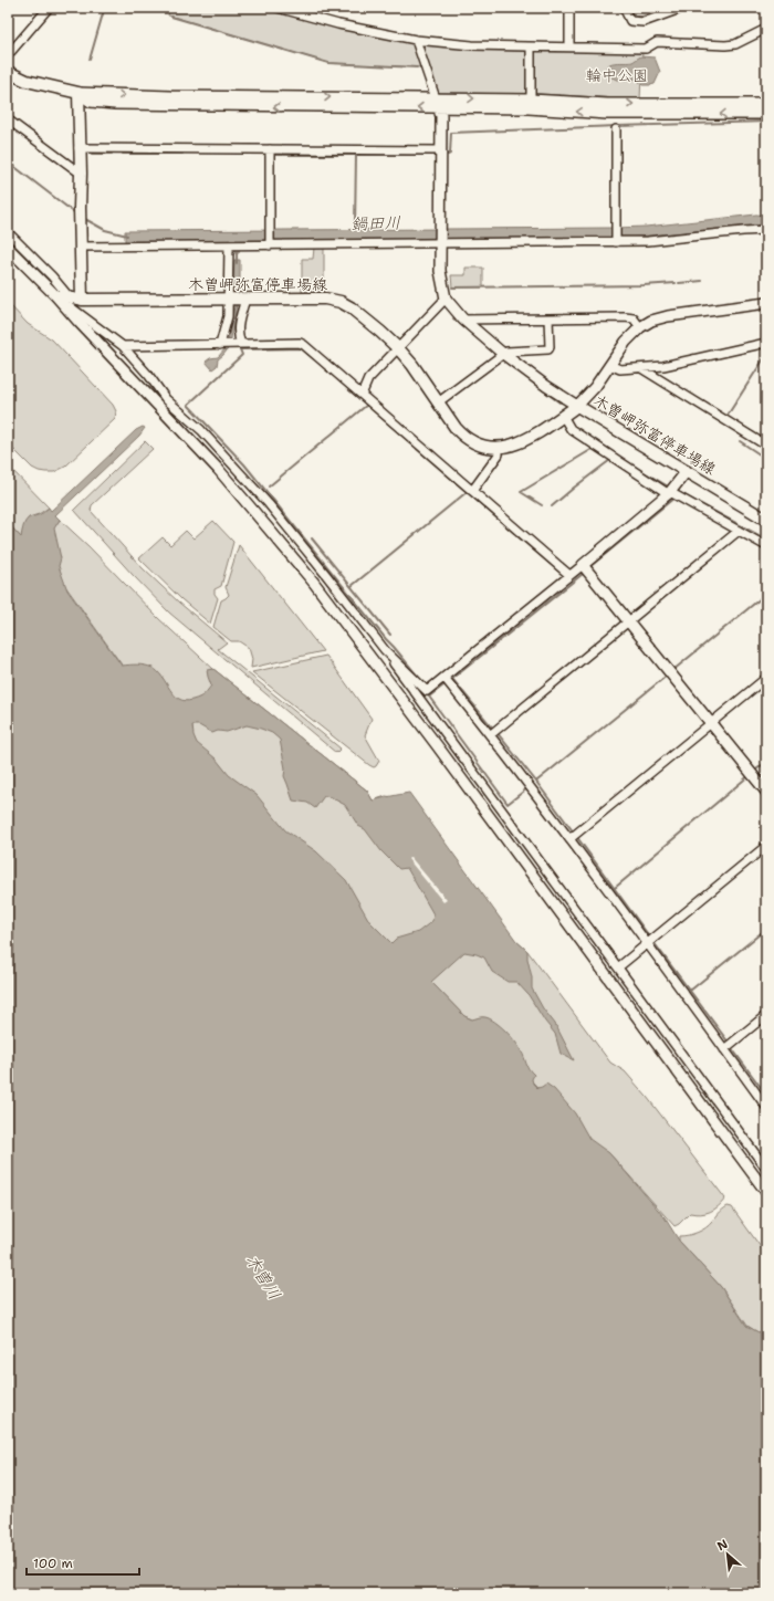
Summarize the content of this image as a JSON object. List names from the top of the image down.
{
  "streets": {
    "main road": ["木曽岬弥富停車場線"]
  },
  "water": ["鍋田川", "木曽川"],
  "parks": ["輪中公園"],
  "scale_bar": "100 m",
  "north": "top left"
}
